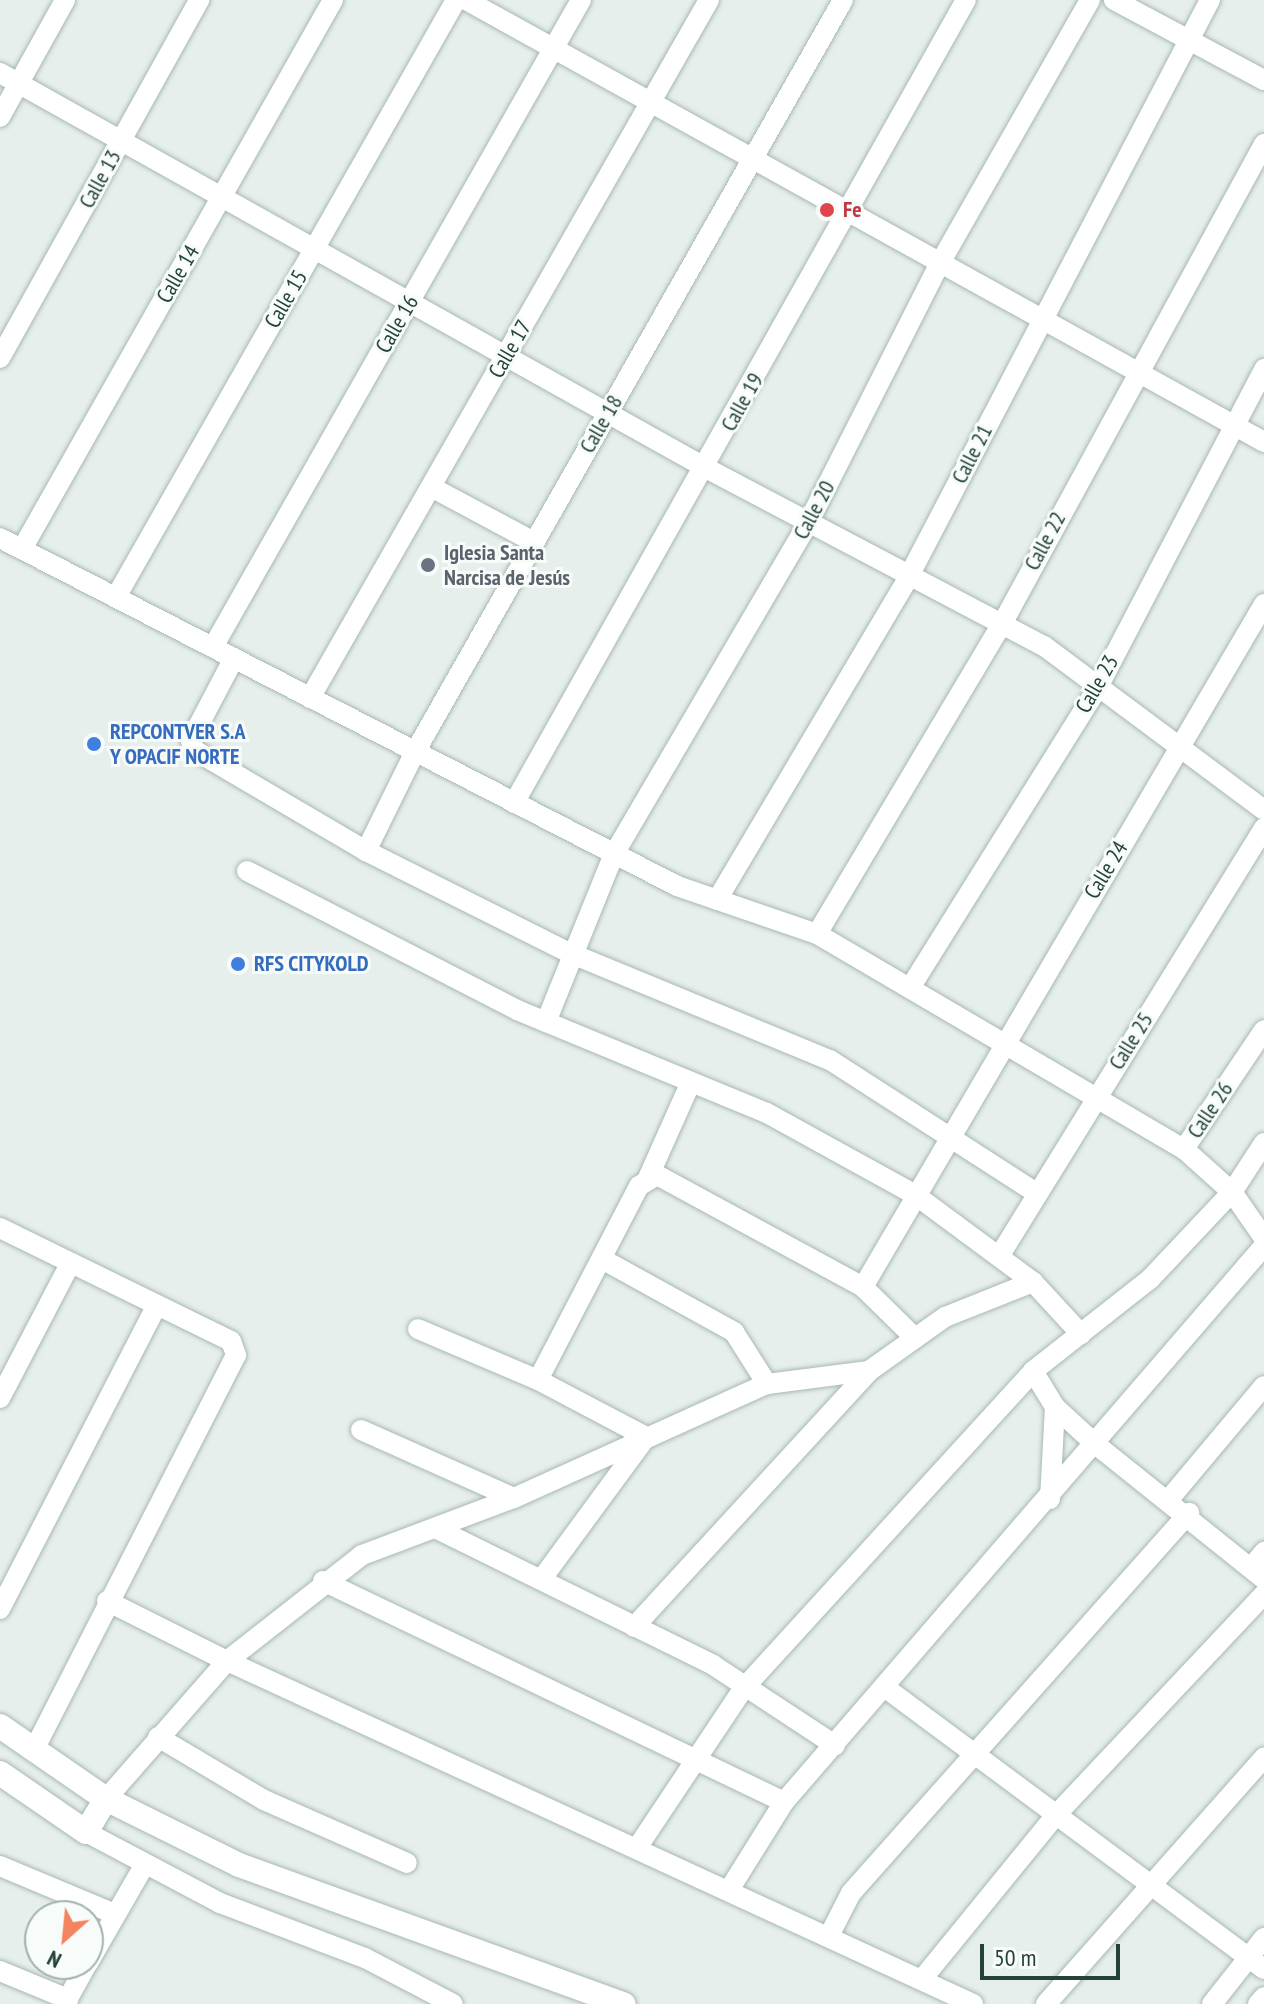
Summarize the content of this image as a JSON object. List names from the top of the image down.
{
  "streets": {
    "street": [
      "Calle 13",
      "Calle 14",
      "Calle 15",
      "Calle 16",
      "Calle 17",
      "Calle 19",
      "Calle 18",
      "Calle 21",
      "Calle 20",
      "Calle 22",
      "Calle 23",
      "Calle 24",
      "Calle 25",
      "Calle 26"
    ]
  },
  "places": [
    "Fe",
    "Iglesia Santa Narcisa de Jesús",
    "REPCONTVER S.A Y OPACIF NORTE",
    "RFS CITYKOLD"
  ],
  "scale_bar": "50 m",
  "north": "bottom left"
}
